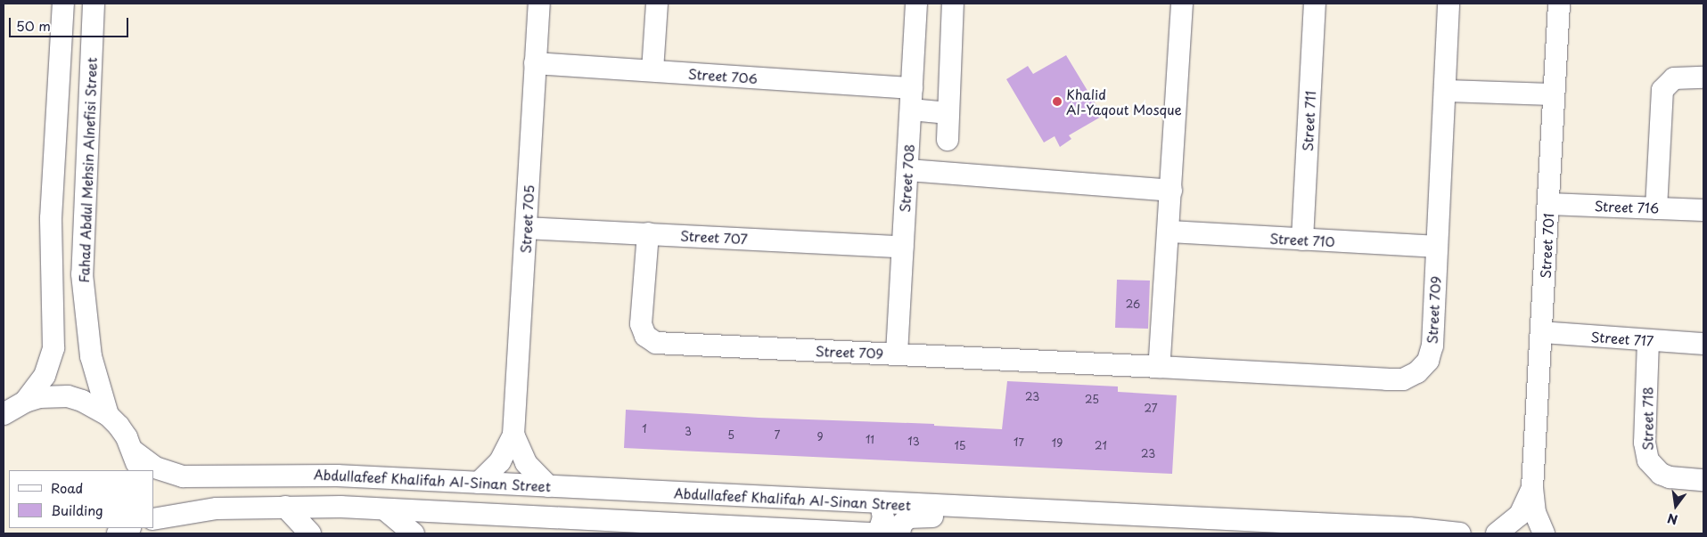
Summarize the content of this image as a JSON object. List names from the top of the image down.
{
  "streets": {
    "street": [
      "Street 706",
      "Street 711",
      "Fahad Abdul Mehsin Alnefisi Street",
      "Street 708",
      "Street 716",
      "Street 705",
      "Street 707",
      "Street 710",
      "Street 701",
      "Street 709",
      "Street 717",
      "Street 718",
      "Abdullafeef Khalifah Al-Sinan Street"
    ]
  },
  "crossings": [
    ["Street 706", "Street 708"],
    ["Street 706", "Street 705"],
    ["Street 711", "Street 710"],
    ["Street 708", "Street 707"],
    ["Street 708", "Street 709"],
    ["Street 716", "Street 701"],
    ["Street 705", "Street 707"],
    ["Street 705", "Abdullafeef Khalifah Al-Sinan Street"],
    ["Street 707", "Street 709"],
    ["Street 710", "Street 709"],
    ["Street 701", "Street 717"],
    ["Street 717", "Street 718"]
  ],
  "places": ["Khalid Al-Yaqout Mosque"],
  "house_numbers": [
    "26",
    "23",
    "25",
    "27",
    "1",
    "3",
    "5",
    "7",
    "9",
    "11",
    "13",
    "17",
    "19",
    "15",
    "21",
    "23"
  ],
  "legend": ["Road", "Building"],
  "scale_bar": "50 m",
  "north": "bottom"
}
